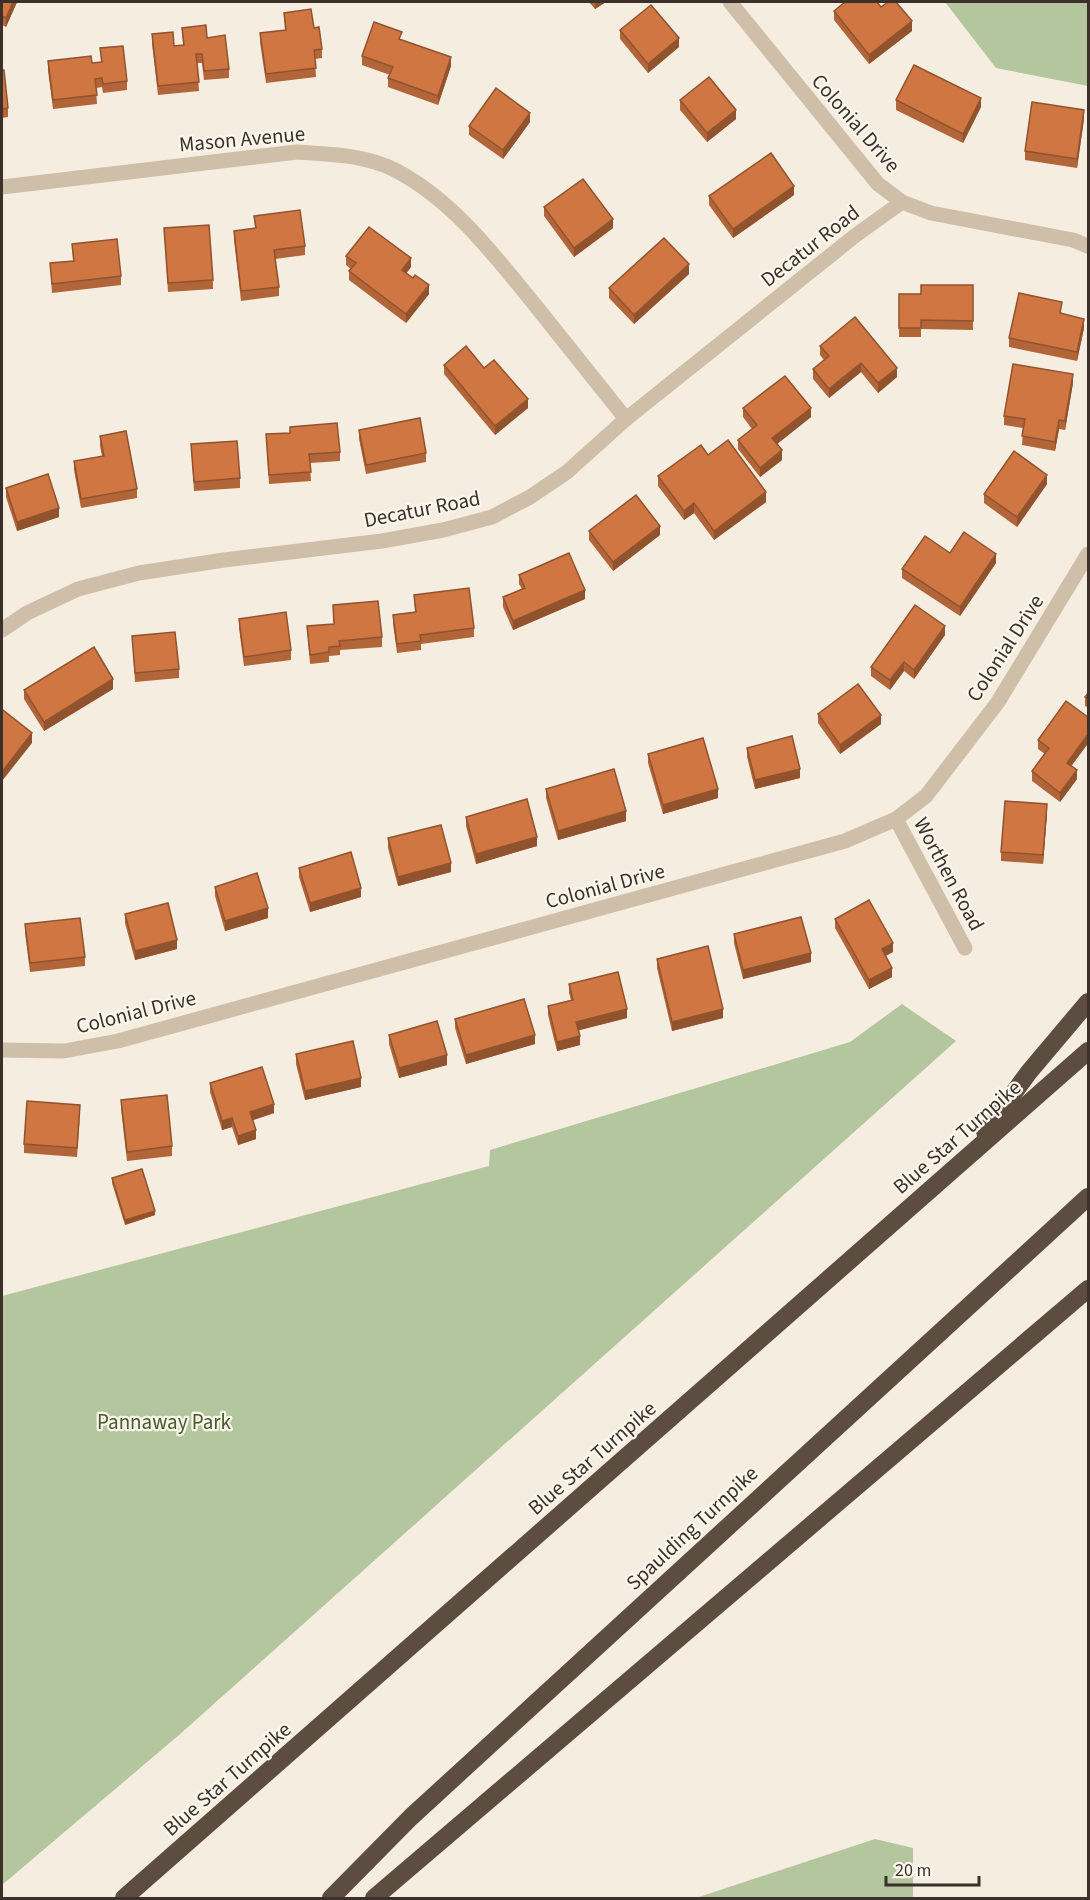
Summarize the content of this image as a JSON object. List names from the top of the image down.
{
  "streets": {
    "highway": ["Blue Star Turnpike", "Spaulding Turnpike"],
    "street": [
      "Colonial Drive",
      "Mason Avenue",
      "Decatur Road",
      "Worthen Road"
    ]
  },
  "crossings": [
    ["Colonial Drive", "Decatur Road"],
    ["Colonial Drive", "Worthen Road"],
    ["Mason Avenue", "Decatur Road"]
  ],
  "parks": ["Pannaway Park"],
  "scale_bar": "20 m"
}
